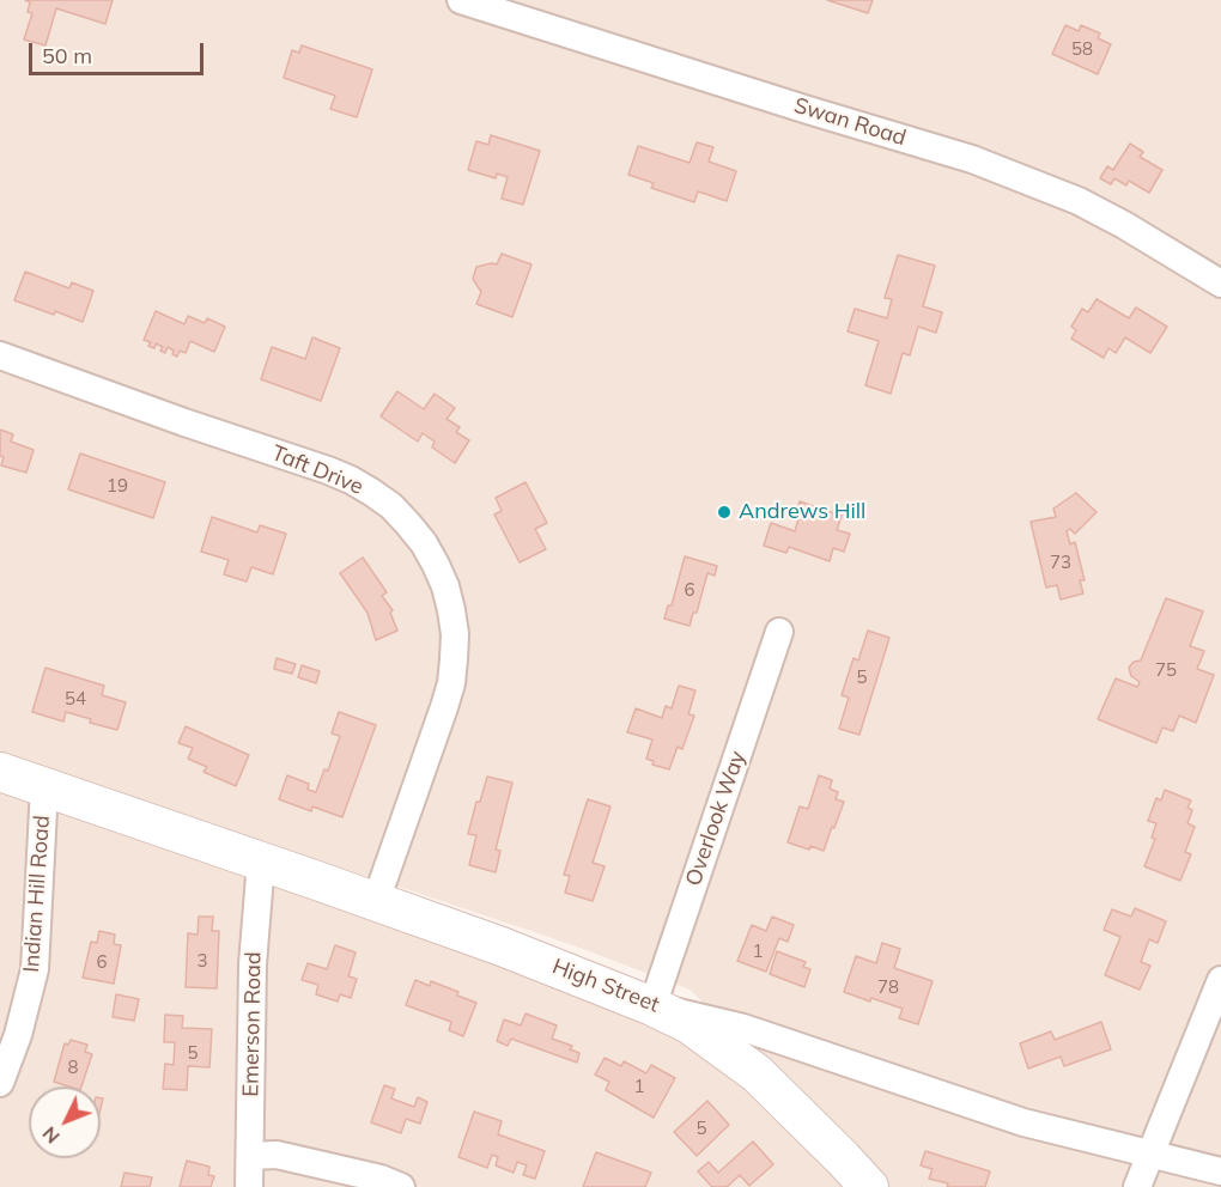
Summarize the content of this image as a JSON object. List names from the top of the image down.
{
  "streets": {
    "main road": ["High Street"],
    "street": [
      "Swan Road",
      "Taft Drive",
      "Overlook Way",
      "Indian Hill Road",
      "Emerson Road"
    ]
  },
  "crossings": [
    ["Taft Drive", "High Street"],
    ["Overlook Way", "High Street"],
    ["Indian Hill Road", "High Street"],
    ["High Street", "Emerson Road"]
  ],
  "places": ["Andrews Hill"],
  "house_numbers": [
    "58",
    "19",
    "73",
    "6",
    "75",
    "5",
    "54",
    "1",
    "3",
    "6",
    "78",
    "5",
    "8",
    "1",
    "5"
  ],
  "scale_bar": "50 m",
  "north": "bottom left"
}
